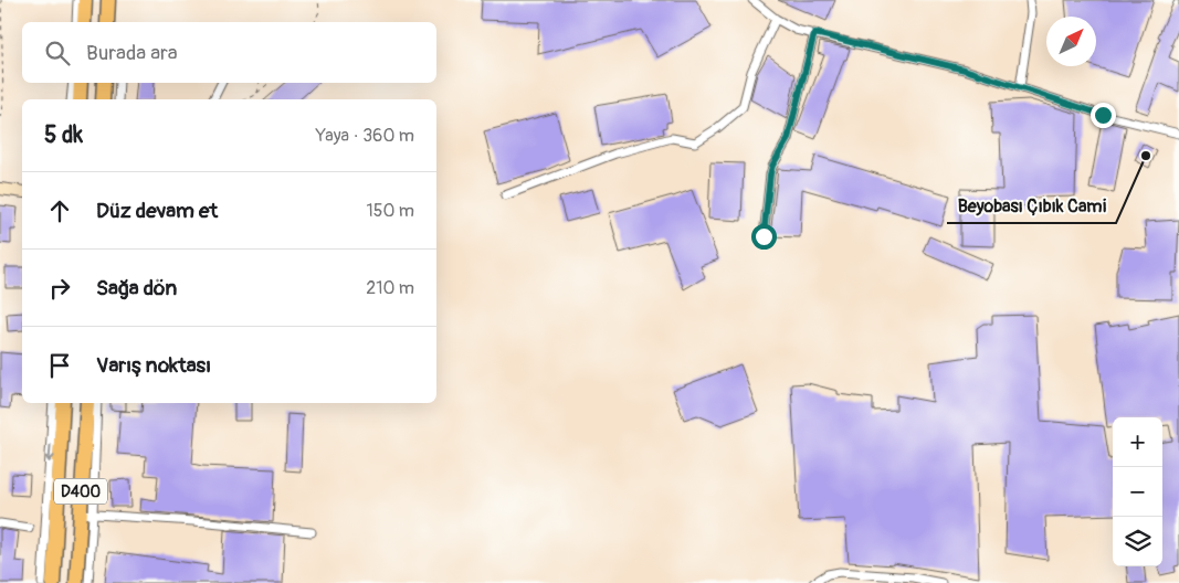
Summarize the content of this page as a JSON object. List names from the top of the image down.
{
  "streets": {
    "highway": ["D400"]
  },
  "places": ["Beyobası Çıbık Cami"],
  "north": "top right",
  "page": {
    "search": "Burada ara",
    "heading": ["5 dk", "Yaya · 360 m"],
    "list": [
      ["Düz devam et", "150 m"],
      ["Sağa dön", "210 m"],
      "Varış noktası"
    ],
    "map_buttons": ["+", "−"]
  }
}
